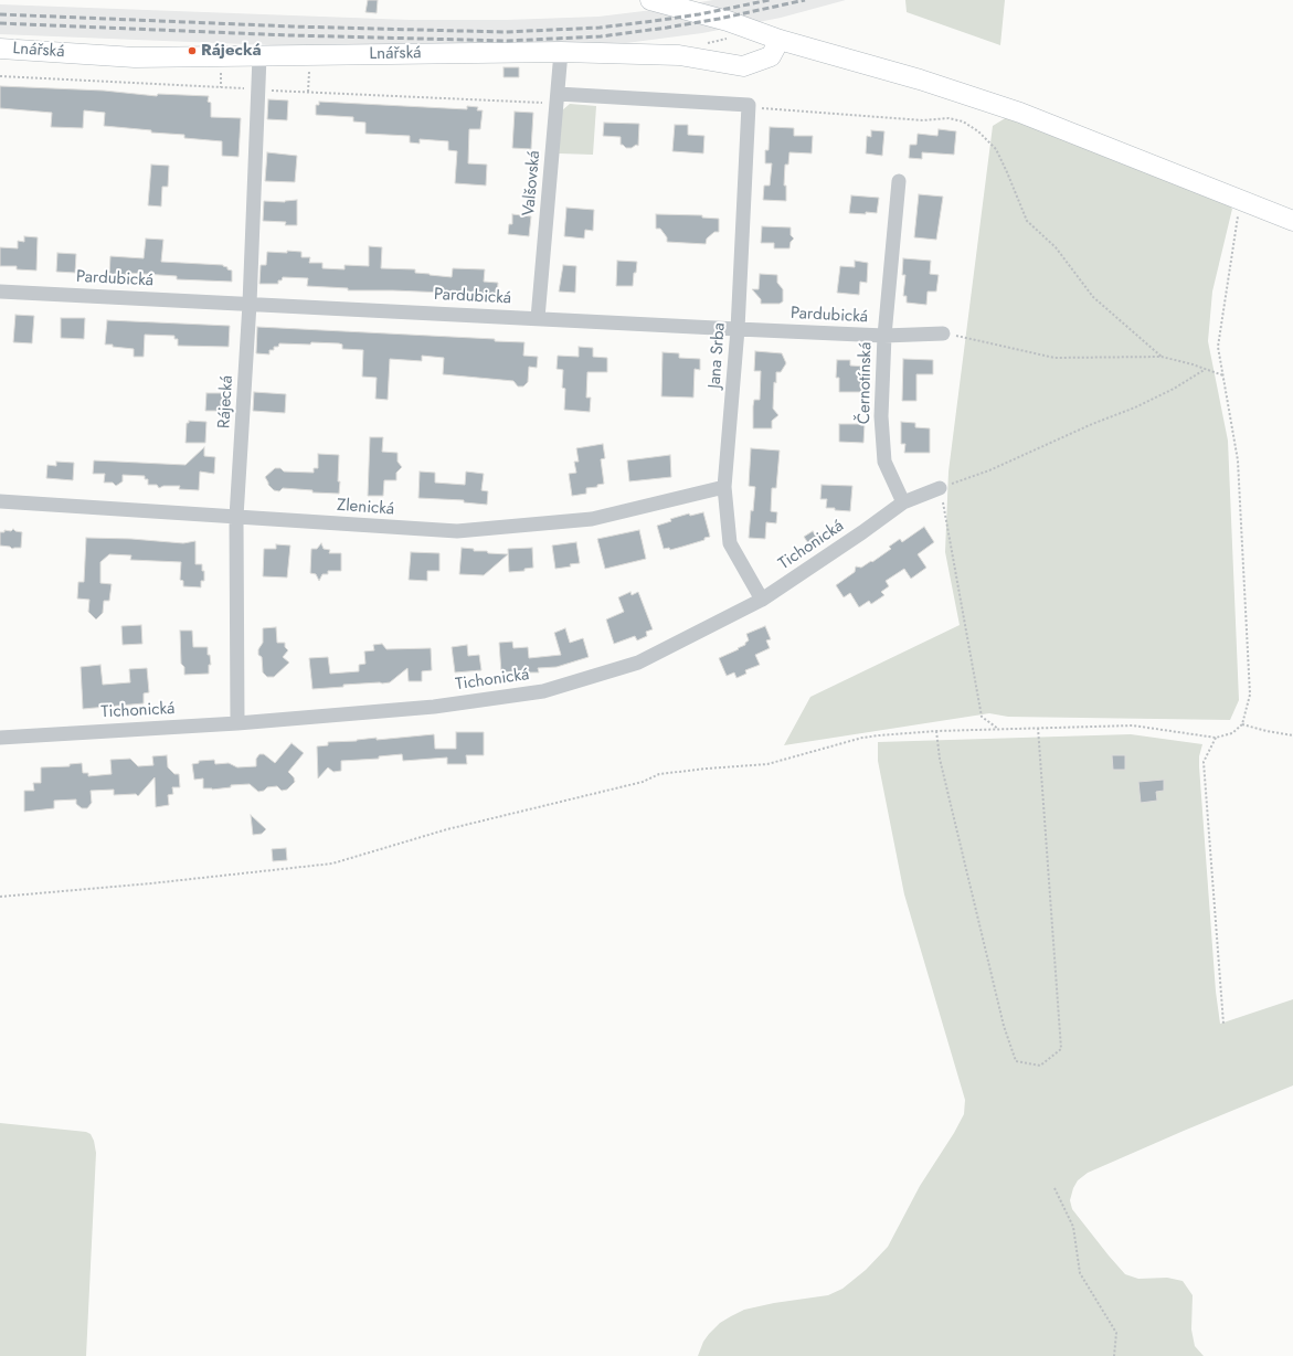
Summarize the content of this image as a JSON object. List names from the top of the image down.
{
  "streets": {
    "street": [
      "Lnářská",
      "Valšovská",
      "Pardubická",
      "Jana Srba",
      "Černotínská",
      "Rájecká",
      "Zlenická",
      "Tichonická"
    ]
  },
  "crossings": [
    ["Lnářská", "Valšovská"],
    ["Lnářská", "Rájecká"],
    ["Valšovská", "Pardubická"],
    ["Pardubická", "Jana Srba"],
    ["Pardubická", "Černotínská"],
    ["Pardubická", "Rájecká"],
    ["Jana Srba", "Zlenická"],
    ["Jana Srba", "Tichonická"],
    ["Černotínská", "Tichonická"],
    ["Rájecká", "Zlenická"],
    ["Rájecká", "Tichonická"]
  ],
  "places": ["Rájecká"]
}
